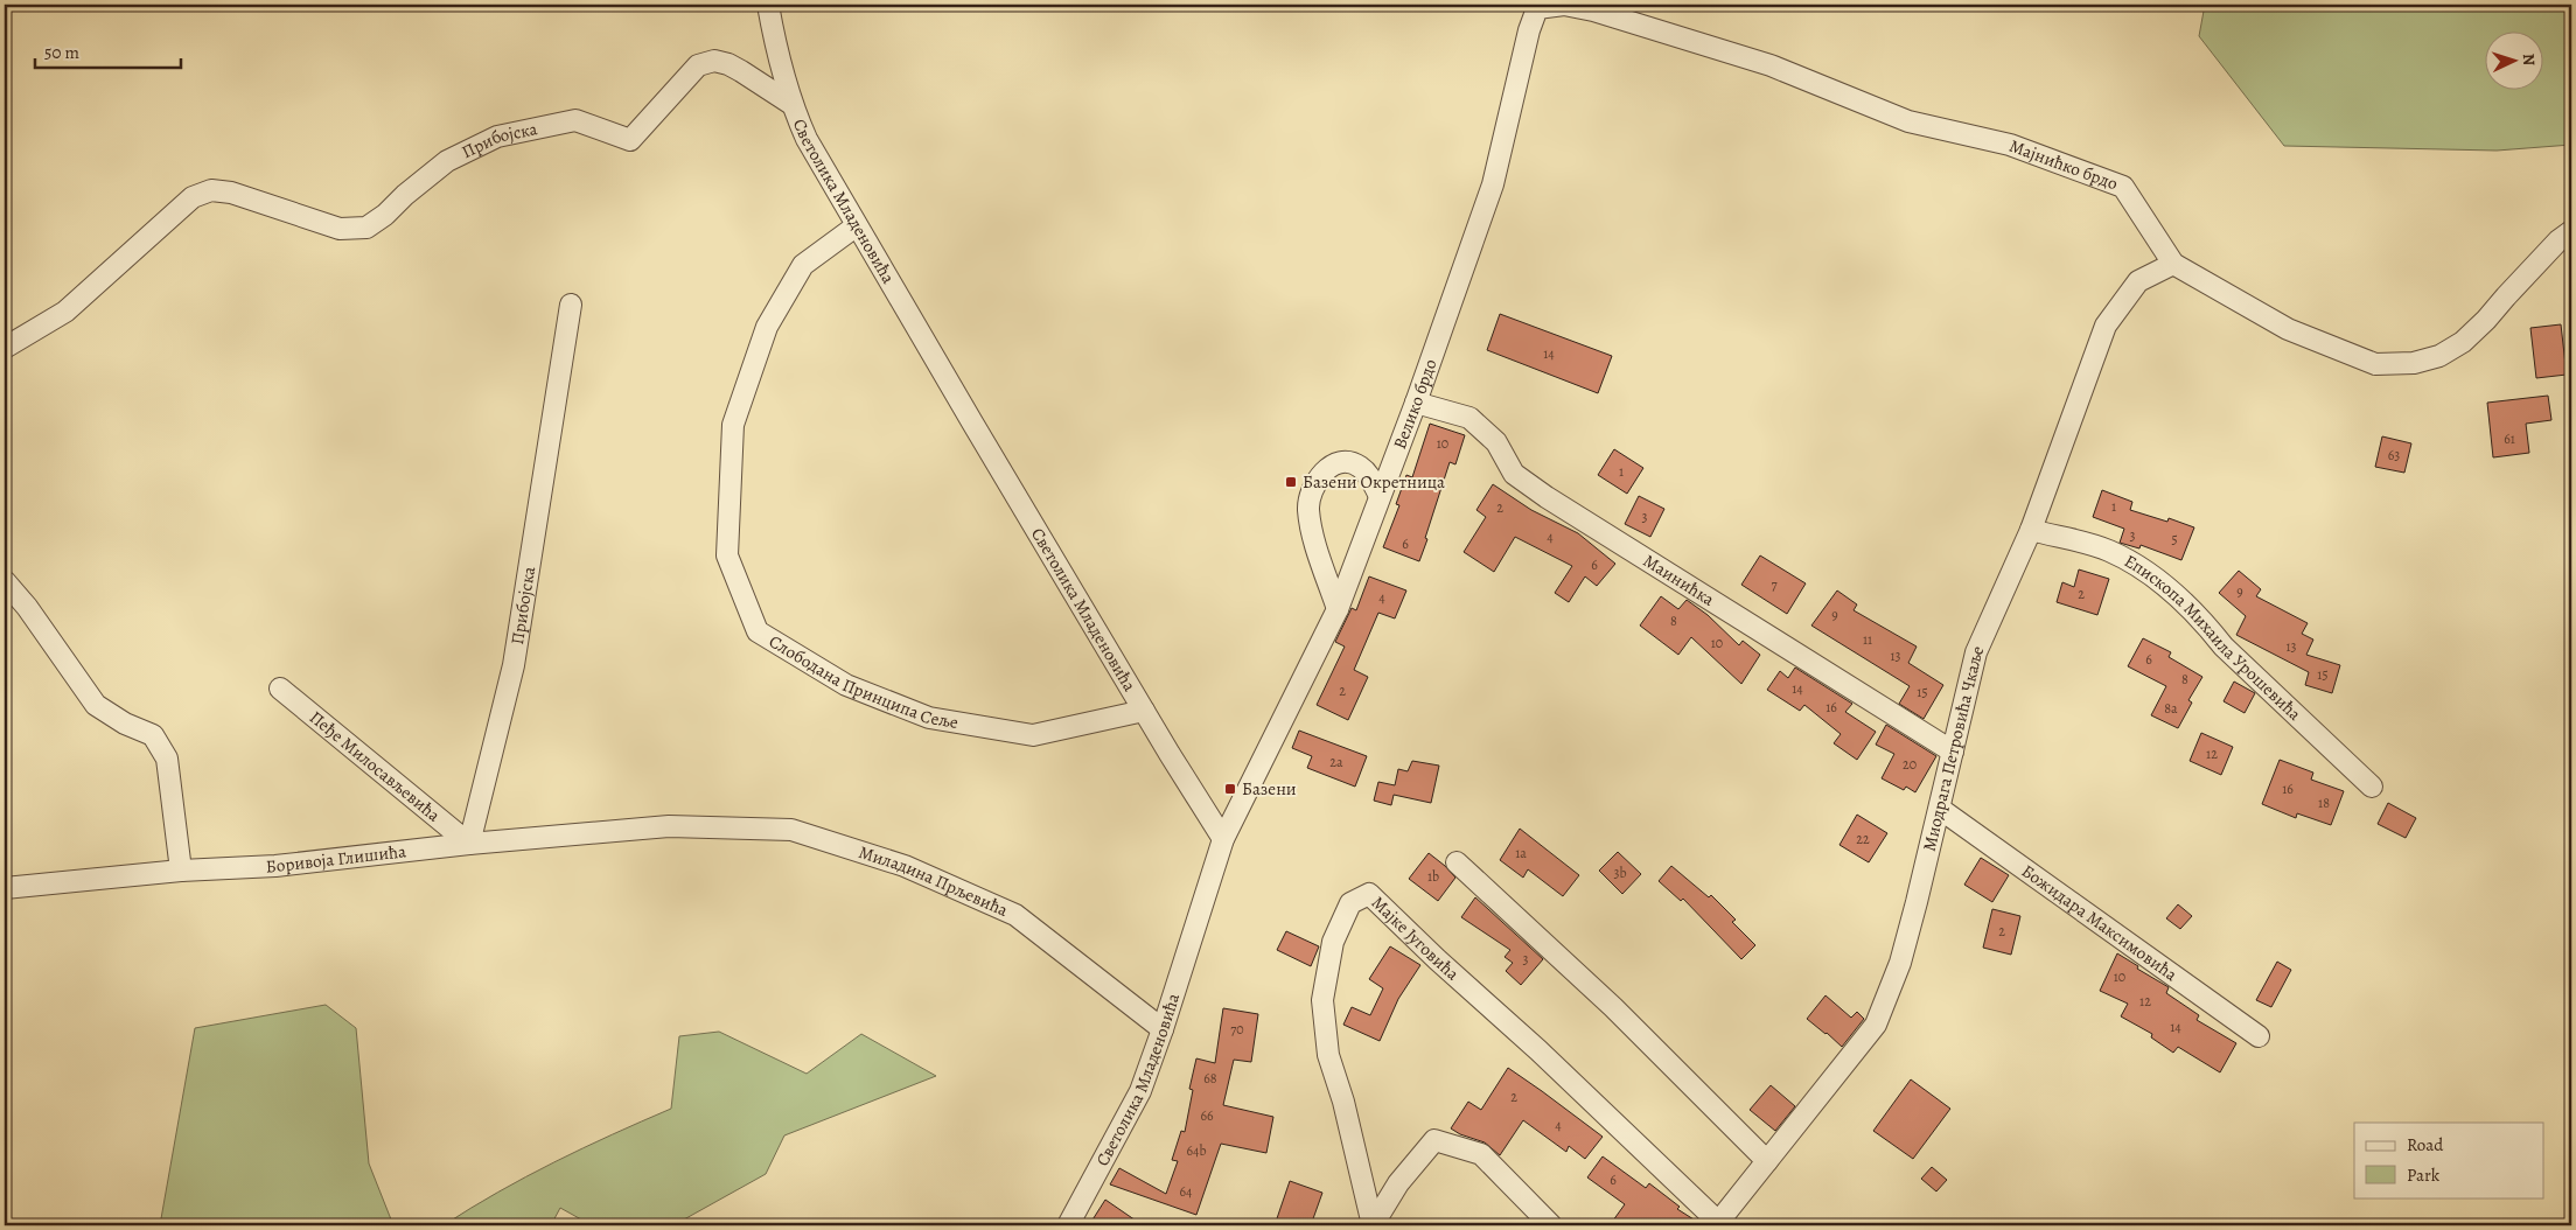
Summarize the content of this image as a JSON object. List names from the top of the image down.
{
  "streets": {
    "street": [
      "Прибојска",
      "Мајнићко брдо",
      "Светолика Младеновића",
      "Велико брдо",
      "Маинићка",
      "Епископа Михаила Урошевића",
      "Слободана Принципа Сеље",
      "Миодрага Петровића Чкаље",
      "Пеђе Милосављевића",
      "Боривоја Глишића",
      "Миладина Прљевића",
      "Божидара Максимовића",
      "Мајке Југовића"
    ]
  },
  "crossings": [
    ["Прибојска", "Светолика Младеновића"],
    ["Прибојска", "Пеђе Милосављевића"],
    ["Прибојска", "Боривоја Глишића"],
    ["Мајнићко брдо", "Велико брдо"],
    ["Мајнићко брдо", "Миодрага Петровића Чкаље"],
    ["Светолика Младеновића", "Велико брдо"],
    ["Светолика Младеновића", "Слободана Принципа Сеље"],
    ["Светолика Младеновића", "Миладина Прљевића"],
    ["Велико брдо", "Маинићка"],
    ["Маинићка", "Миодрага Петровића Чкаље"],
    ["Епископа Михаила Урошевића", "Миодрага Петровића Чкаље"],
    ["Миодрага Петровића Чкаље", "Божидара Максимовића"],
    ["Миодрага Петровића Чкаље", "Мајке Југовића"],
    ["Пеђе Милосављевића", "Боривоја Глишића"],
    ["Боривоја Глишића", "Миладина Прљевића"]
  ],
  "places": {
    "transit": ["Базени Окретница", "Базени"]
  },
  "house_numbers": [
    "14",
    "61",
    "10",
    "63",
    "1",
    "1",
    "2",
    "3",
    "3",
    "4",
    "5",
    "6",
    "6",
    "7",
    "9",
    "2",
    "4",
    "9",
    "8",
    "11",
    "10",
    "13",
    "13",
    "6",
    "15",
    "8",
    "14",
    "2",
    "15",
    "16",
    "8a",
    "12",
    "2a",
    "20",
    "16",
    "18",
    "22",
    "1a",
    "3b",
    "1b",
    "2",
    "3",
    "10",
    "12",
    "14",
    "70",
    "68",
    "2",
    "66",
    "4",
    "64b",
    "6",
    "64"
  ],
  "legend": ["Road", "Park"],
  "scale_bar": "50 m",
  "north": "right"
}
